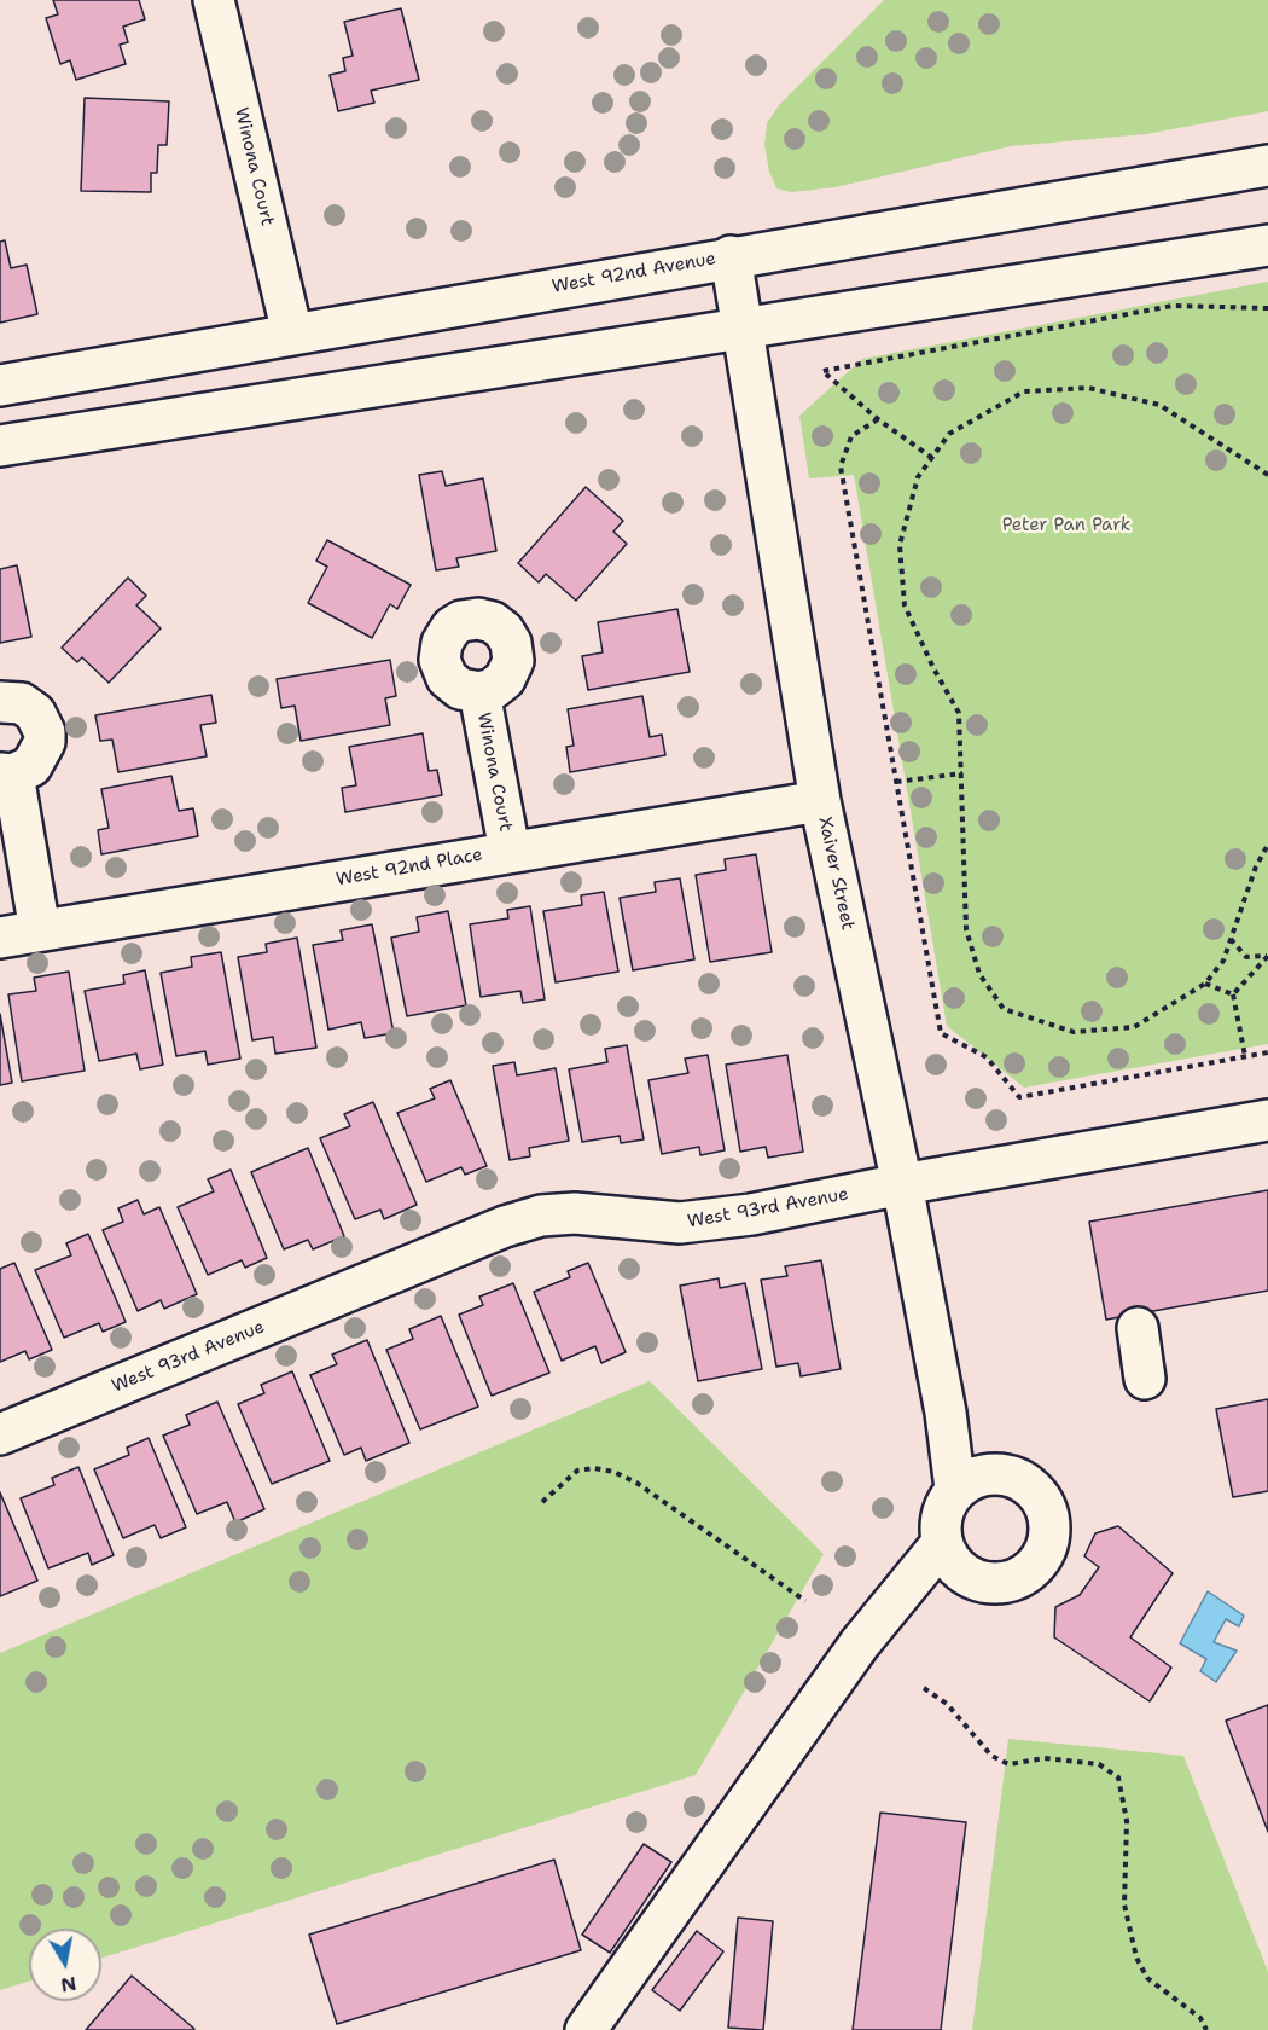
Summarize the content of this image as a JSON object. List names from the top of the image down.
{
  "streets": {
    "street": [
      "Winona Court",
      "West 92nd Avenue",
      "West 92nd Place",
      "Xaiver Street",
      "West 93rd Avenue"
    ]
  },
  "crossings": [
    ["Winona Court", "West 92nd Avenue"],
    ["Winona Court", "West 92nd Place"],
    ["West 92nd Avenue", "Xaiver Street"],
    ["West 92nd Place", "Xaiver Street"],
    ["Xaiver Street", "West 93rd Avenue"]
  ],
  "parks": ["Peter Pan Park"],
  "north": "bottom"
}
